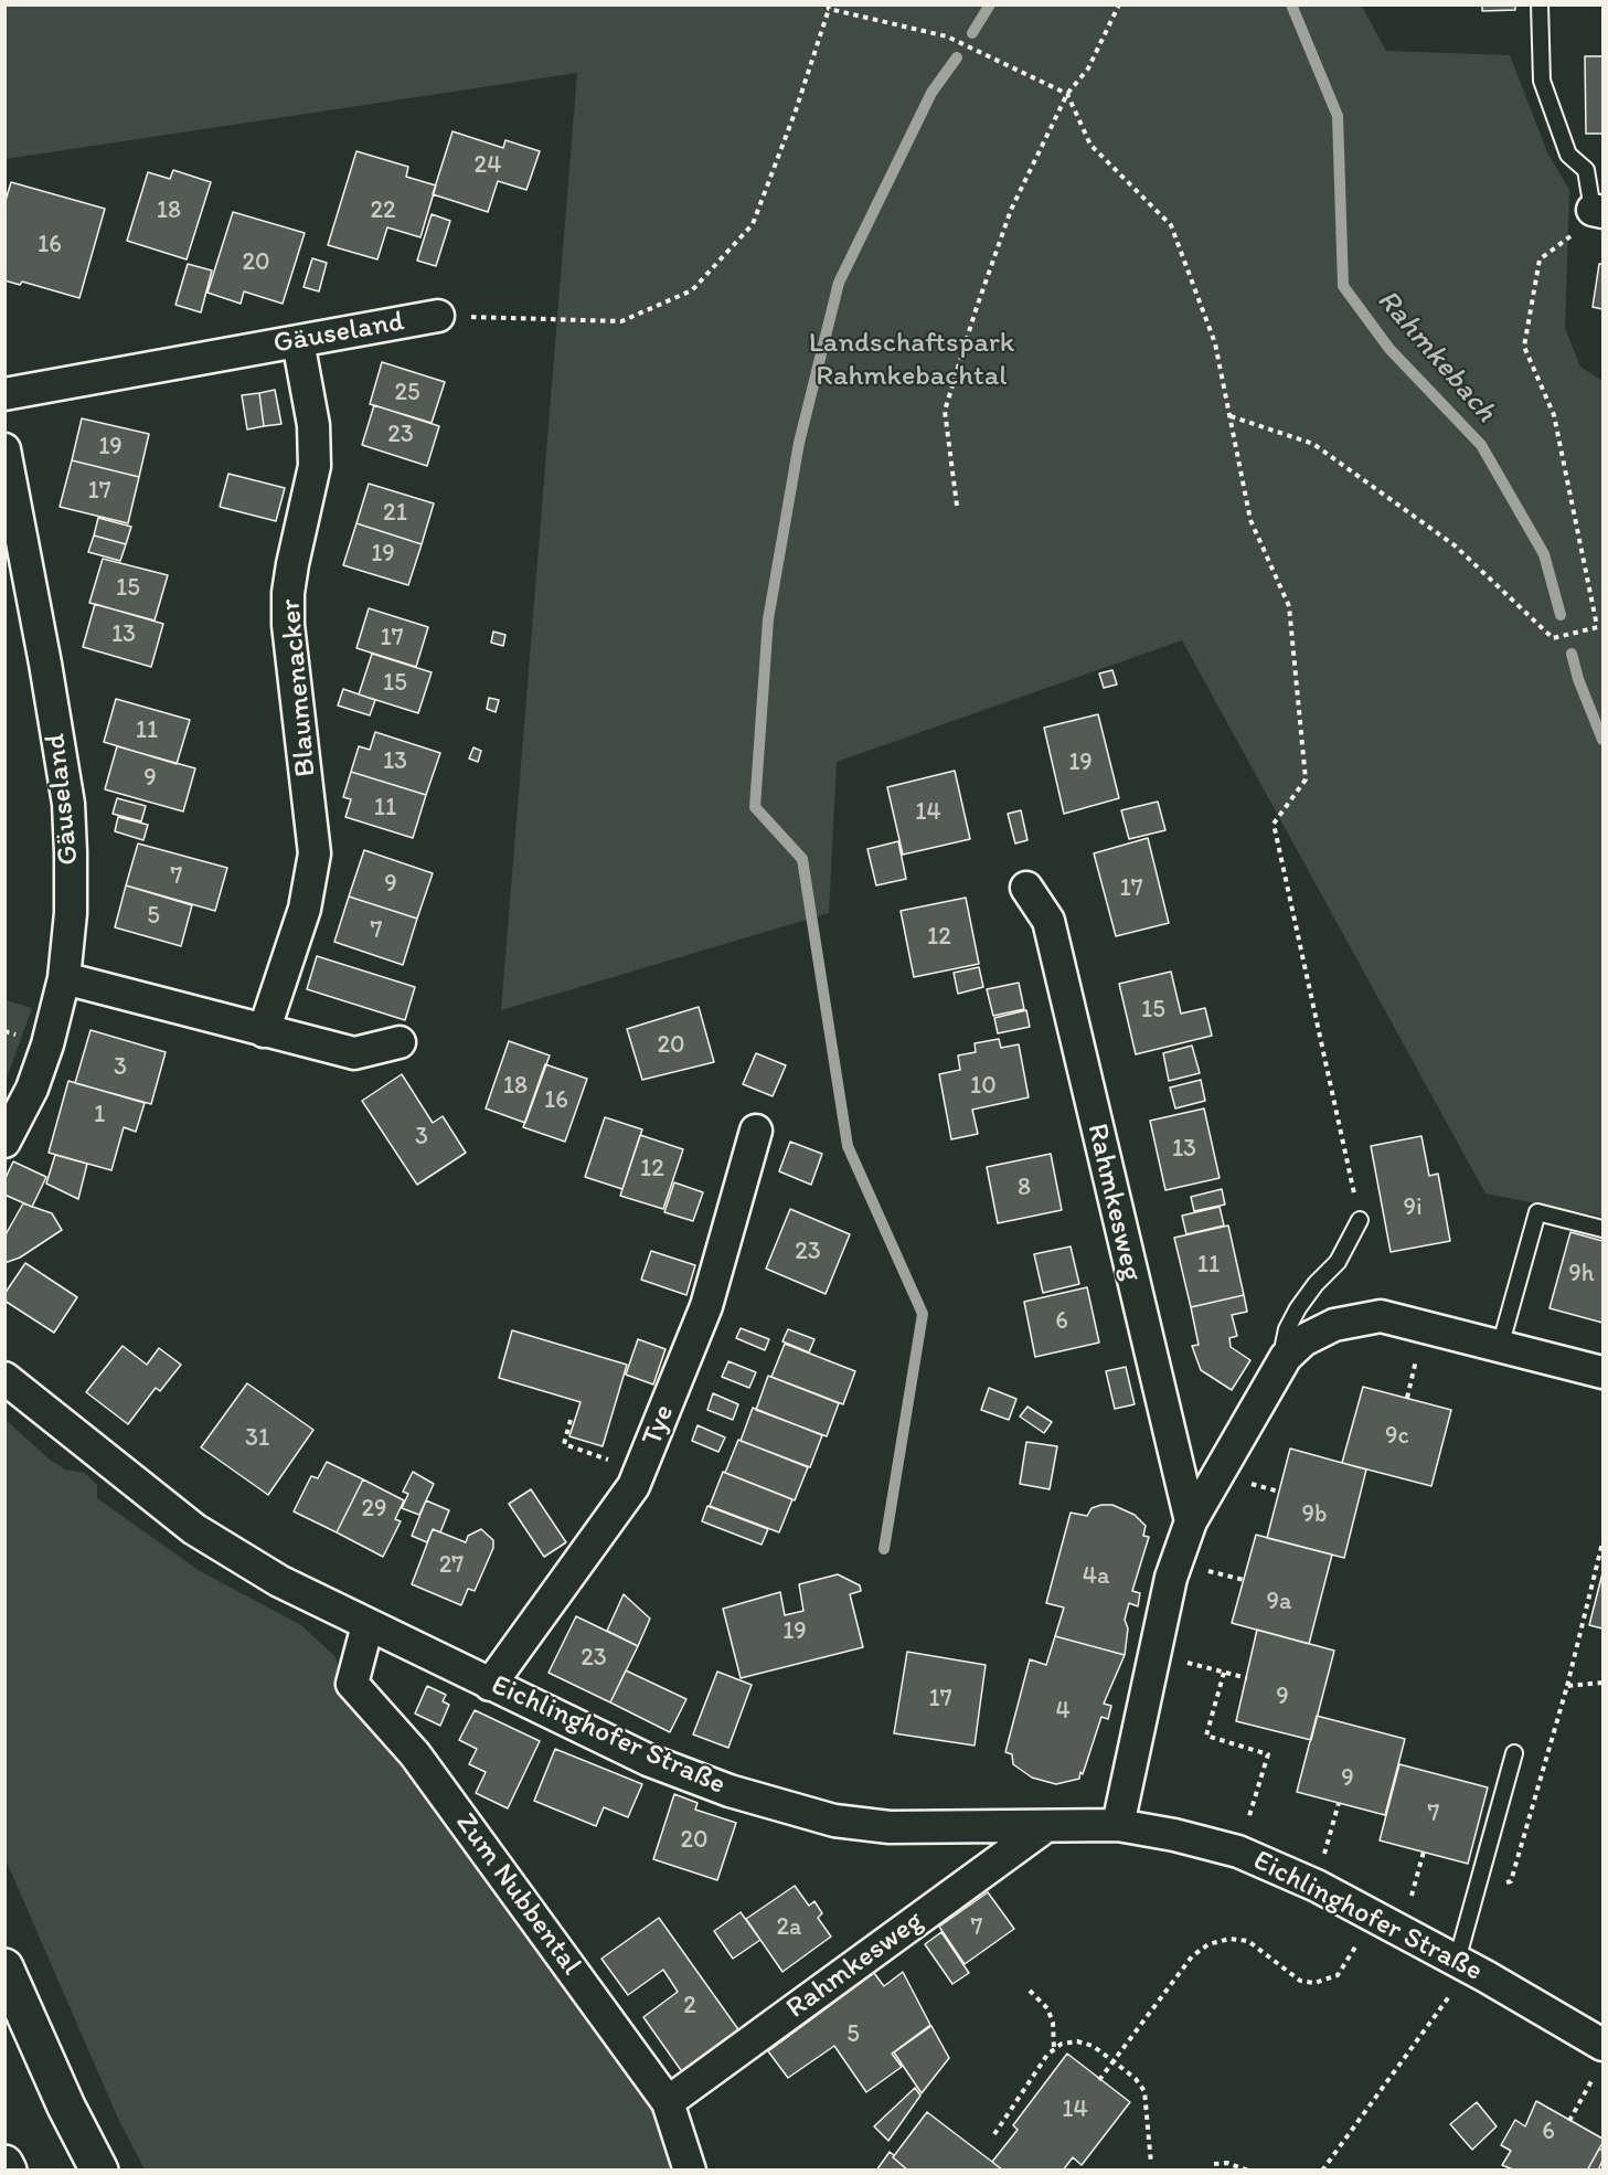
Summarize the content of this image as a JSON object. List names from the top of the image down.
{
  "streets": {
    "street": [
      "Gäuseland",
      "Blaumenacker",
      "Rahmkesweg",
      "Tye",
      "Eichlinghofer Straße",
      "Zum Nubbental"
    ]
  },
  "crossings": [
    ["Gäuseland", "Blaumenacker"],
    ["Rahmkesweg", "Eichlinghofer Straße"],
    ["Rahmkesweg", "Zum Nubbental"],
    ["Tye", "Eichlinghofer Straße"],
    ["Eichlinghofer Straße", "Zum Nubbental"]
  ],
  "water": ["Rahmkebach"],
  "parks": ["Landschaftspark Rahmkebachtal"],
  "house_numbers": [
    "24",
    "18",
    "22",
    "16",
    "20",
    "25",
    "23",
    "19",
    "17",
    "21",
    "19",
    "15",
    "13",
    "17",
    "15",
    "11",
    "13",
    "19",
    "9",
    "11",
    "14",
    "7",
    "9",
    "17",
    "5",
    "7",
    "12",
    "15",
    "20",
    "3",
    "18",
    "10",
    "16",
    "1",
    "3",
    "13",
    "12",
    "8",
    "9i",
    "23",
    "11",
    "9h",
    "6",
    "9c",
    "31",
    "29",
    "9b",
    "27",
    "4a",
    "9a",
    "19",
    "23",
    "9",
    "17",
    "4",
    "9",
    "7",
    "20",
    "2a",
    "7",
    "2",
    "5",
    "14",
    "6"
  ]
}
